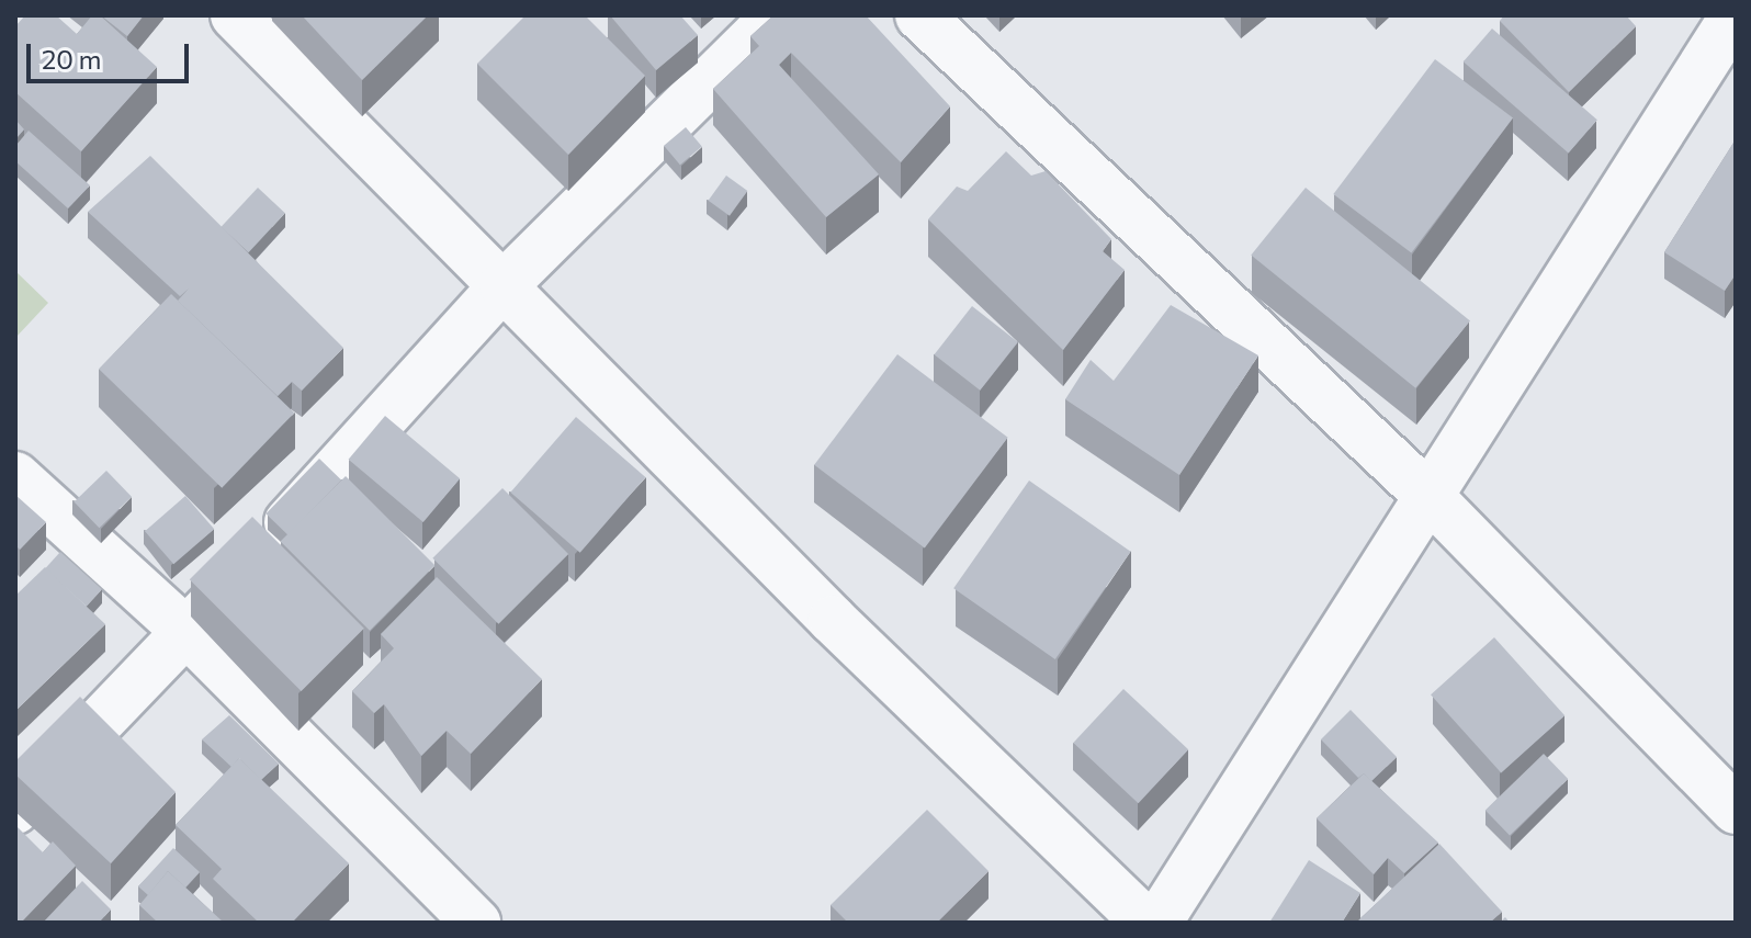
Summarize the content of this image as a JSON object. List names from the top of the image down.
{
  "scale_bar": "20 m"
}
